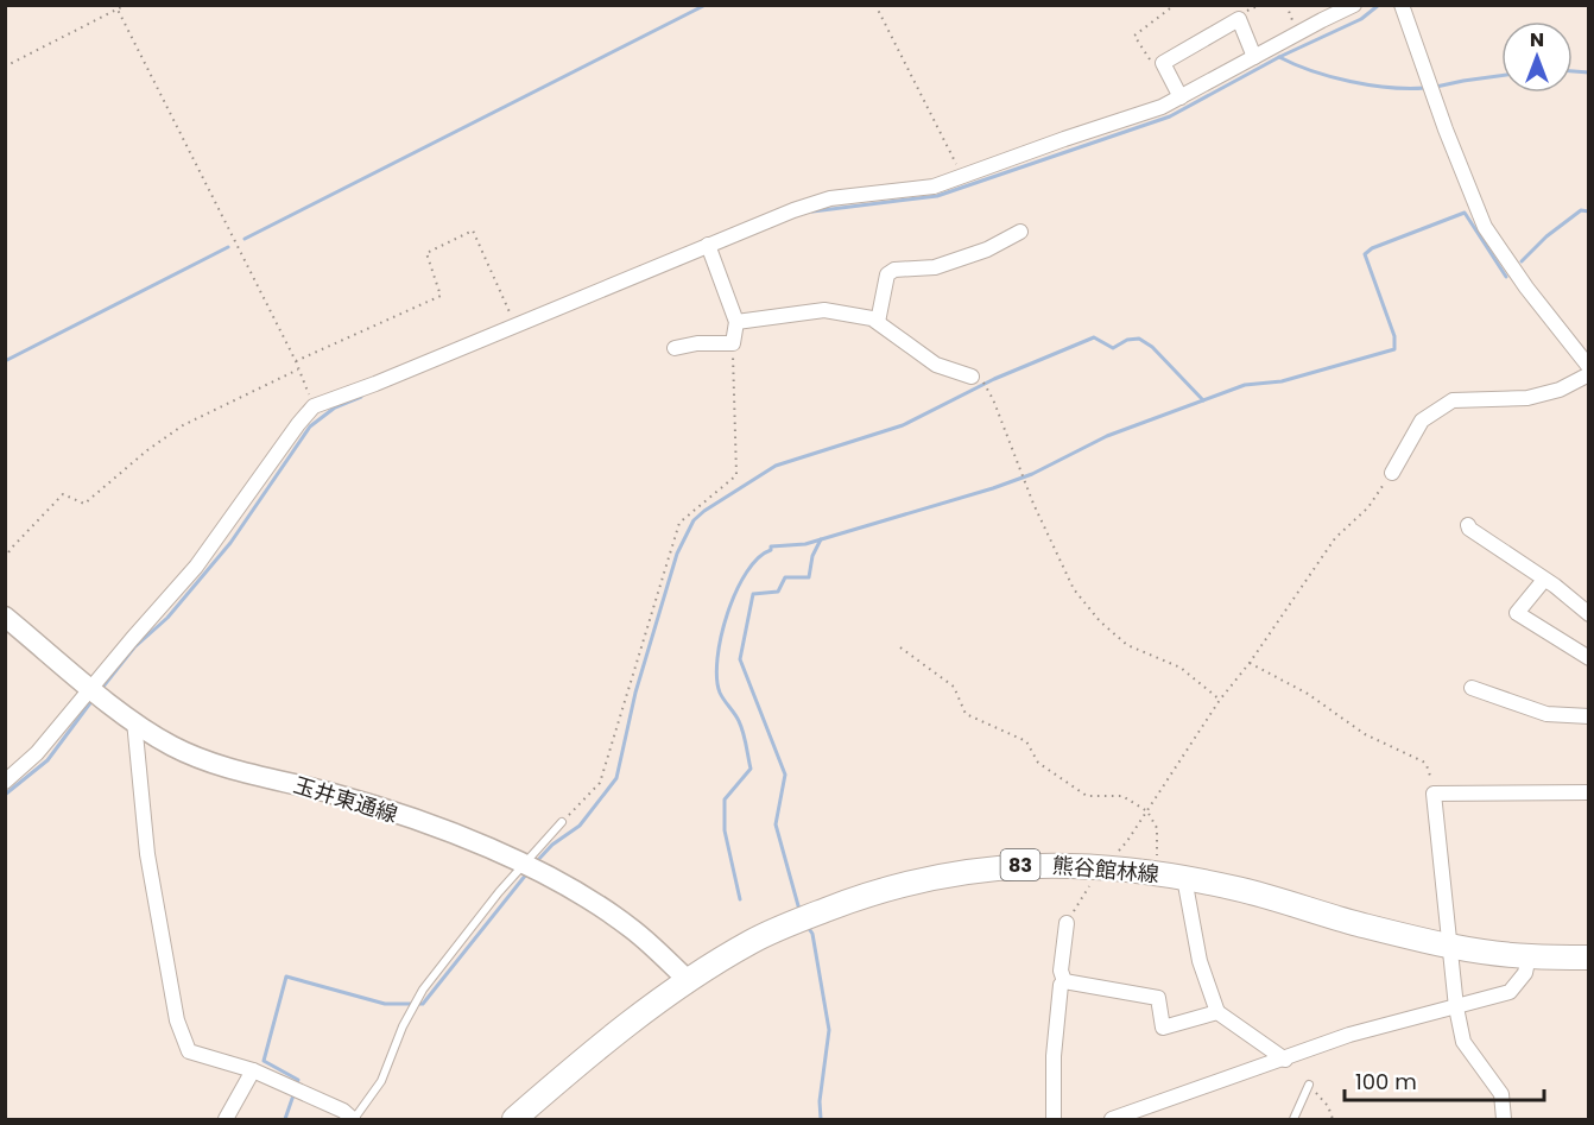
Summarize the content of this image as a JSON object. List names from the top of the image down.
{
  "streets": {
    "main road": ["83", "熊谷館林線"],
    "street": ["玉井東通線"]
  },
  "crossings": [
    ["玉井東通線", "熊谷館林線"]
  ],
  "scale_bar": "100 m",
  "north": "top"
}
